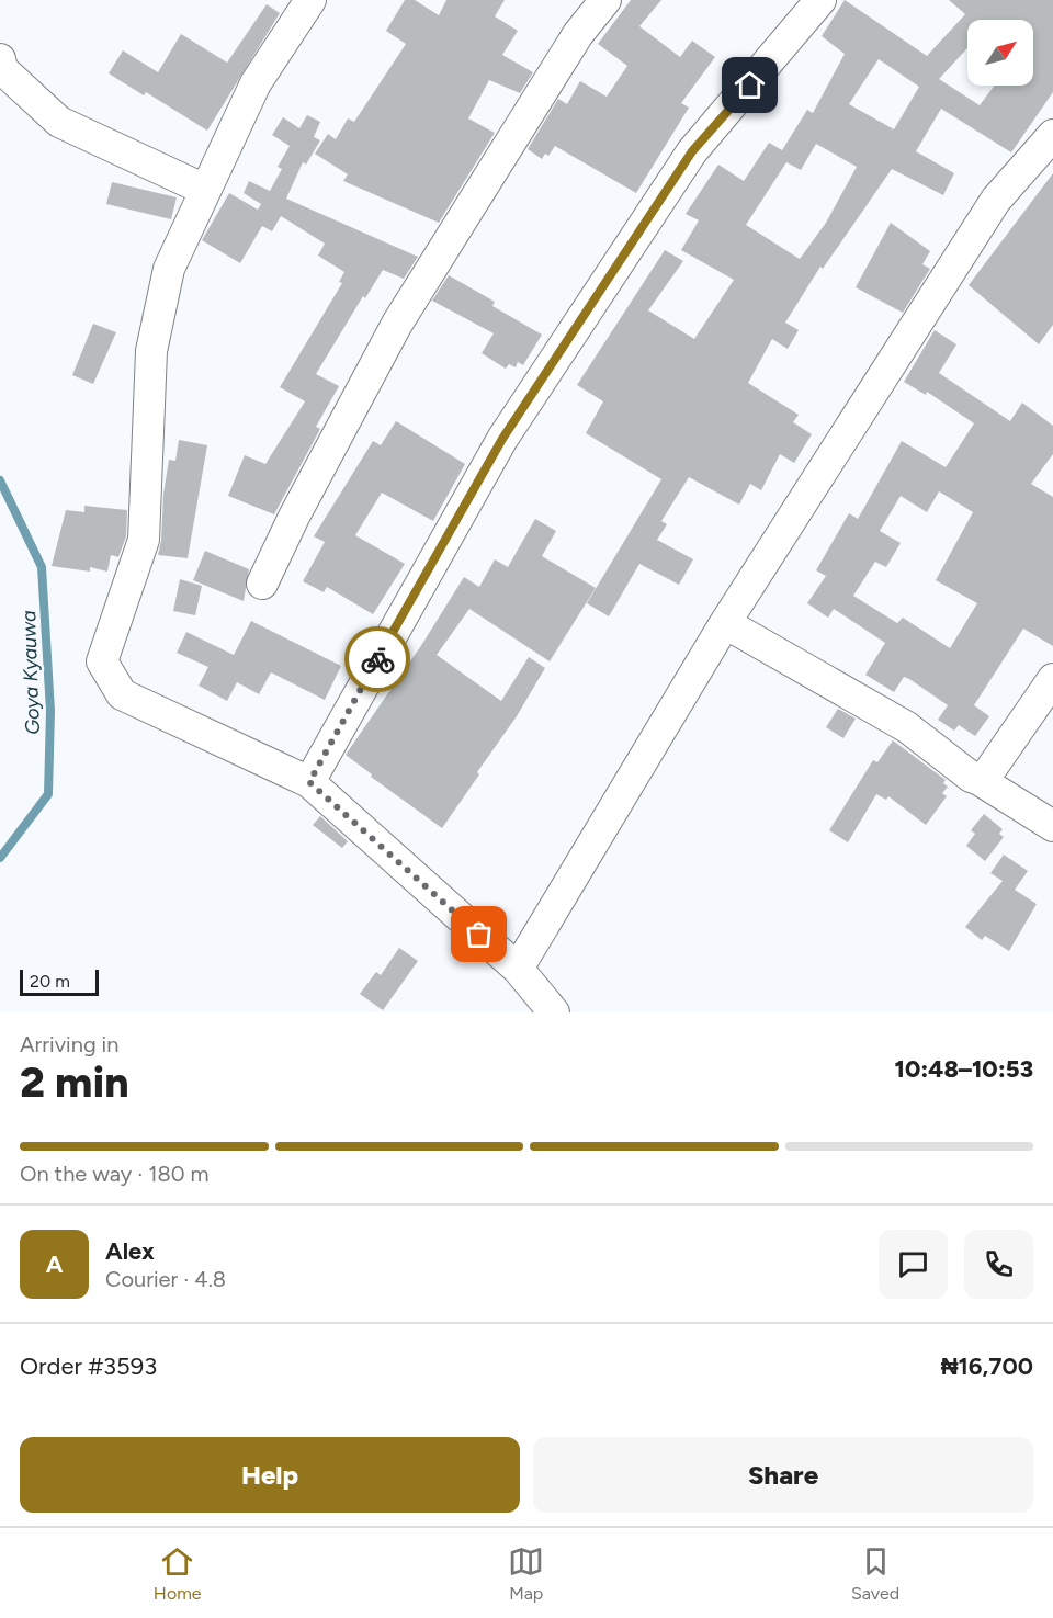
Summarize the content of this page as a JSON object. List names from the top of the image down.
{
  "water": ["Goya Kyauwa"],
  "scale_bar": "20 m",
  "north": "top right",
  "page": {
    "scale": "20 m",
    "heading": ["2 min", "Arriving in", "10:48–10:53"],
    "panel": [
      "Alex",
      "Courier · 4.8",
      "Order #3593",
      "₦16,700"
    ],
    "bar": "On the way · 180 m",
    "round": "A",
    "buttons": ["Help", "Share"],
    "tabs": ["Home", "Map", "Saved"]
  }
}
